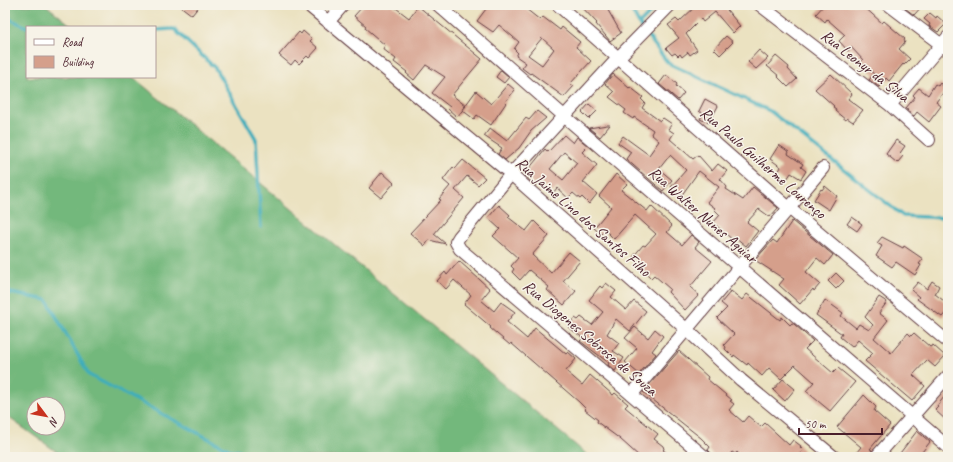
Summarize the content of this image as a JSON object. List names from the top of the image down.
{
  "streets": {
    "street": [
      "Rua Leonyr da Silva",
      "Rua Paulo Guilherme Lourenço",
      "Rua Walter Nunes Aguiar",
      "Rua Jaime Lino dos Santos Filho",
      "Rua Diogenes Sobrosa de Souza"
    ]
  },
  "crossings": [
    ["Rua Jaime Lino dos Santos Filho", "Rua Diogenes Sobrosa de Souza"]
  ],
  "legend": ["Road", "Building"],
  "scale_bar": "50 m",
  "north": "bottom right"
}
